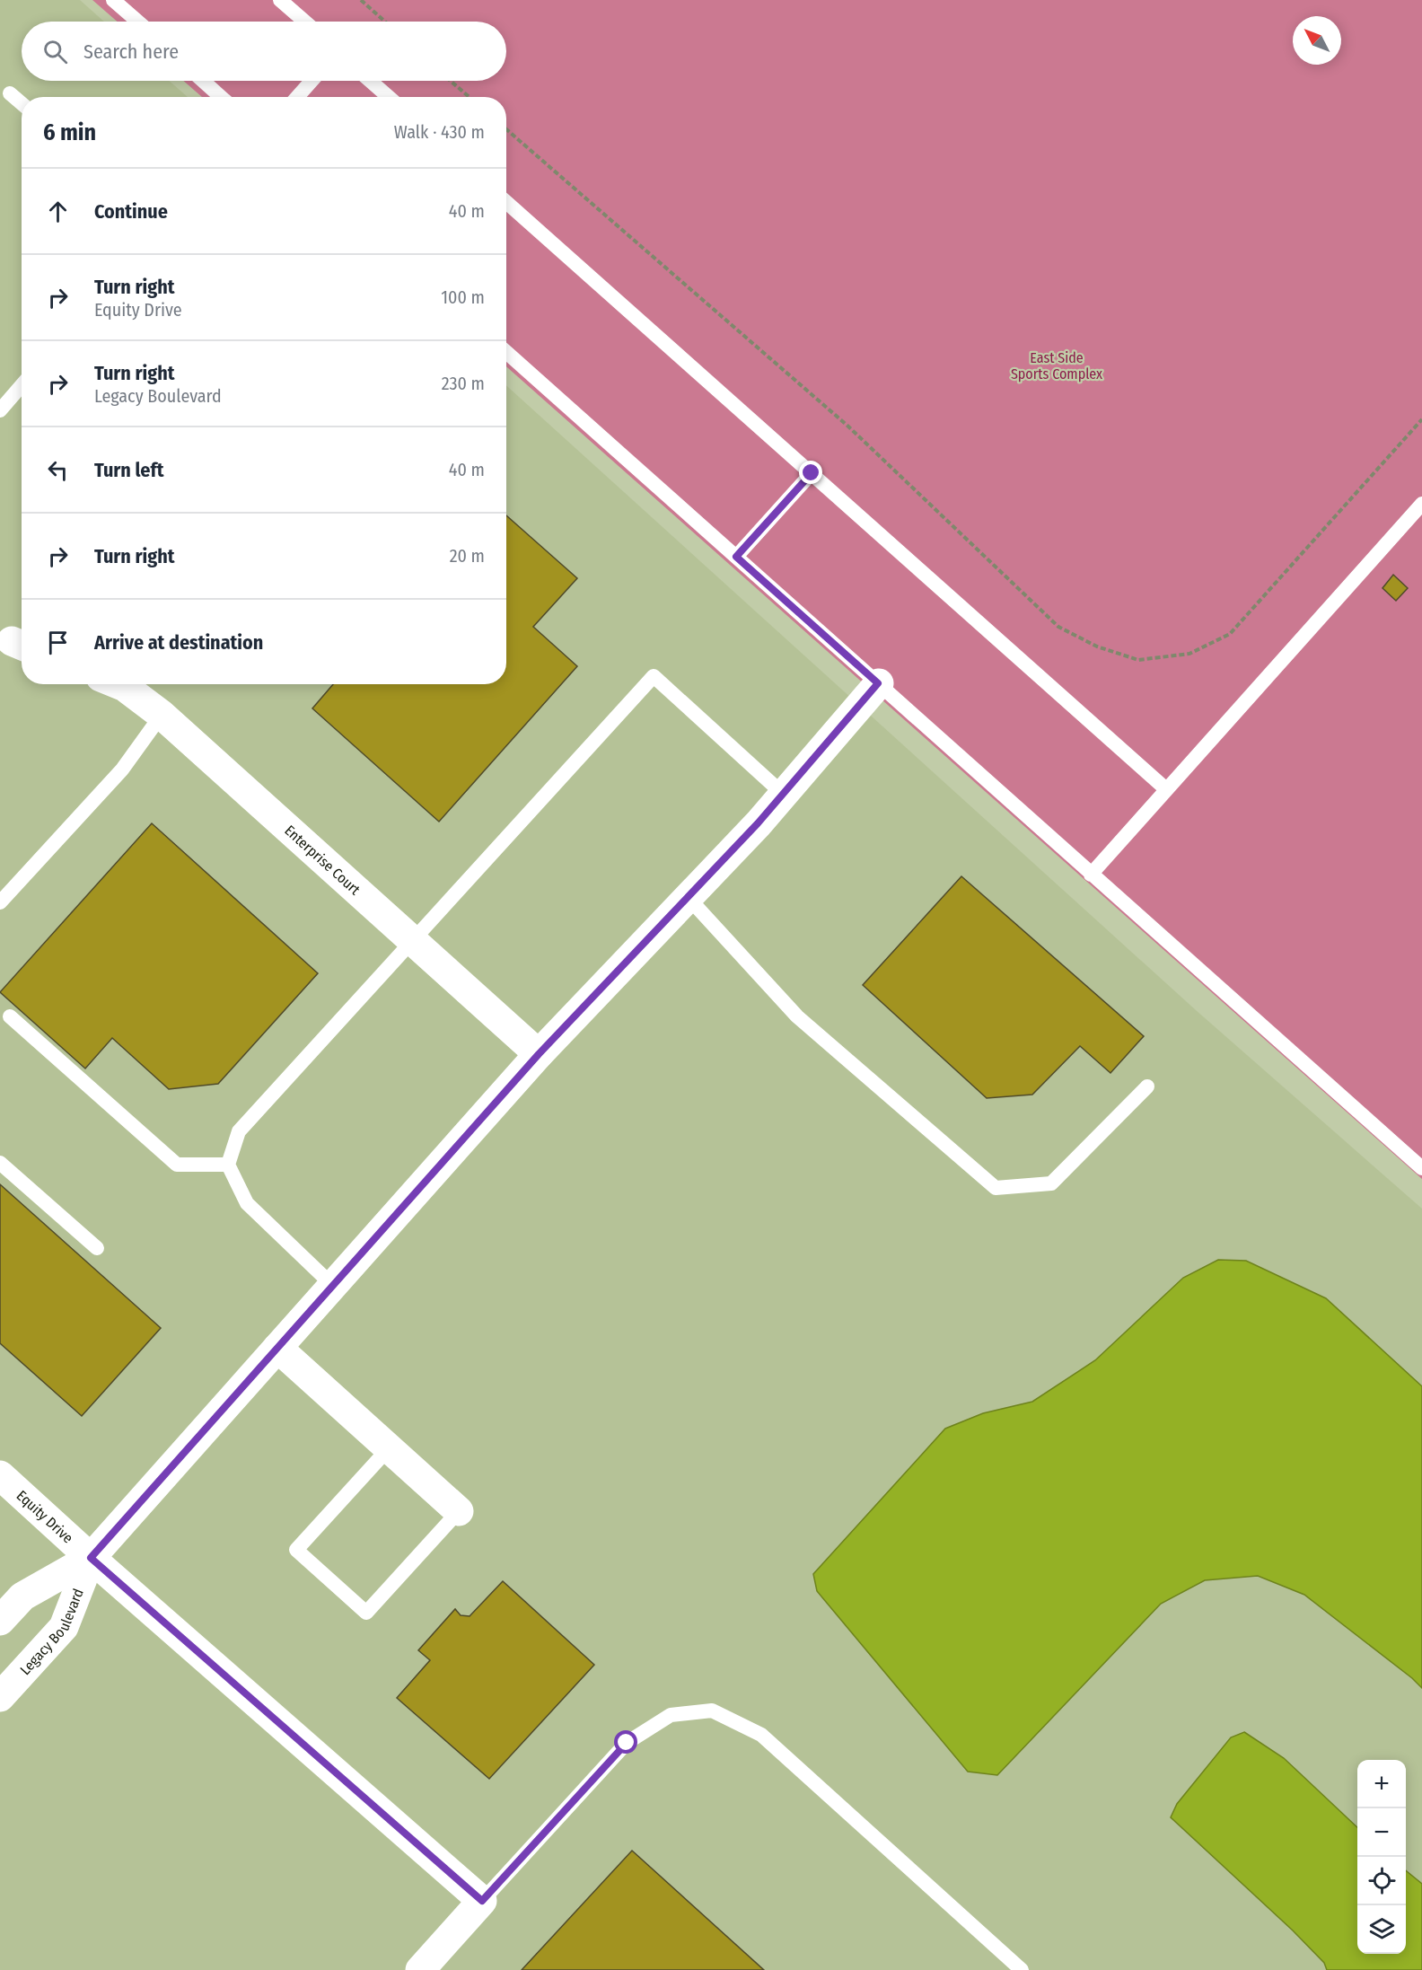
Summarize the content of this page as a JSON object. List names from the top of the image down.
{
  "streets": {
    "street": ["Enterprise Court", "Equity Drive", "Legacy Boulevard"]
  },
  "crossings": [
    ["Enterprise Court", "Legacy Boulevard"],
    ["Equity Drive", "Legacy Boulevard"]
  ],
  "parks": ["East Side Sports Complex"],
  "north": "top left",
  "page": {
    "search": "Search here",
    "heading": ["6 min", "Walk · 430 m"],
    "list": [
      ["Continue", "40 m"],
      ["Turn right", "Equity Drive", "100 m"],
      ["Turn right", "Legacy Boulevard", "230 m"],
      ["Turn left", "40 m"],
      ["Turn right", "20 m"],
      "Arrive at destination"
    ],
    "map_buttons": ["+", "−"]
  }
}
